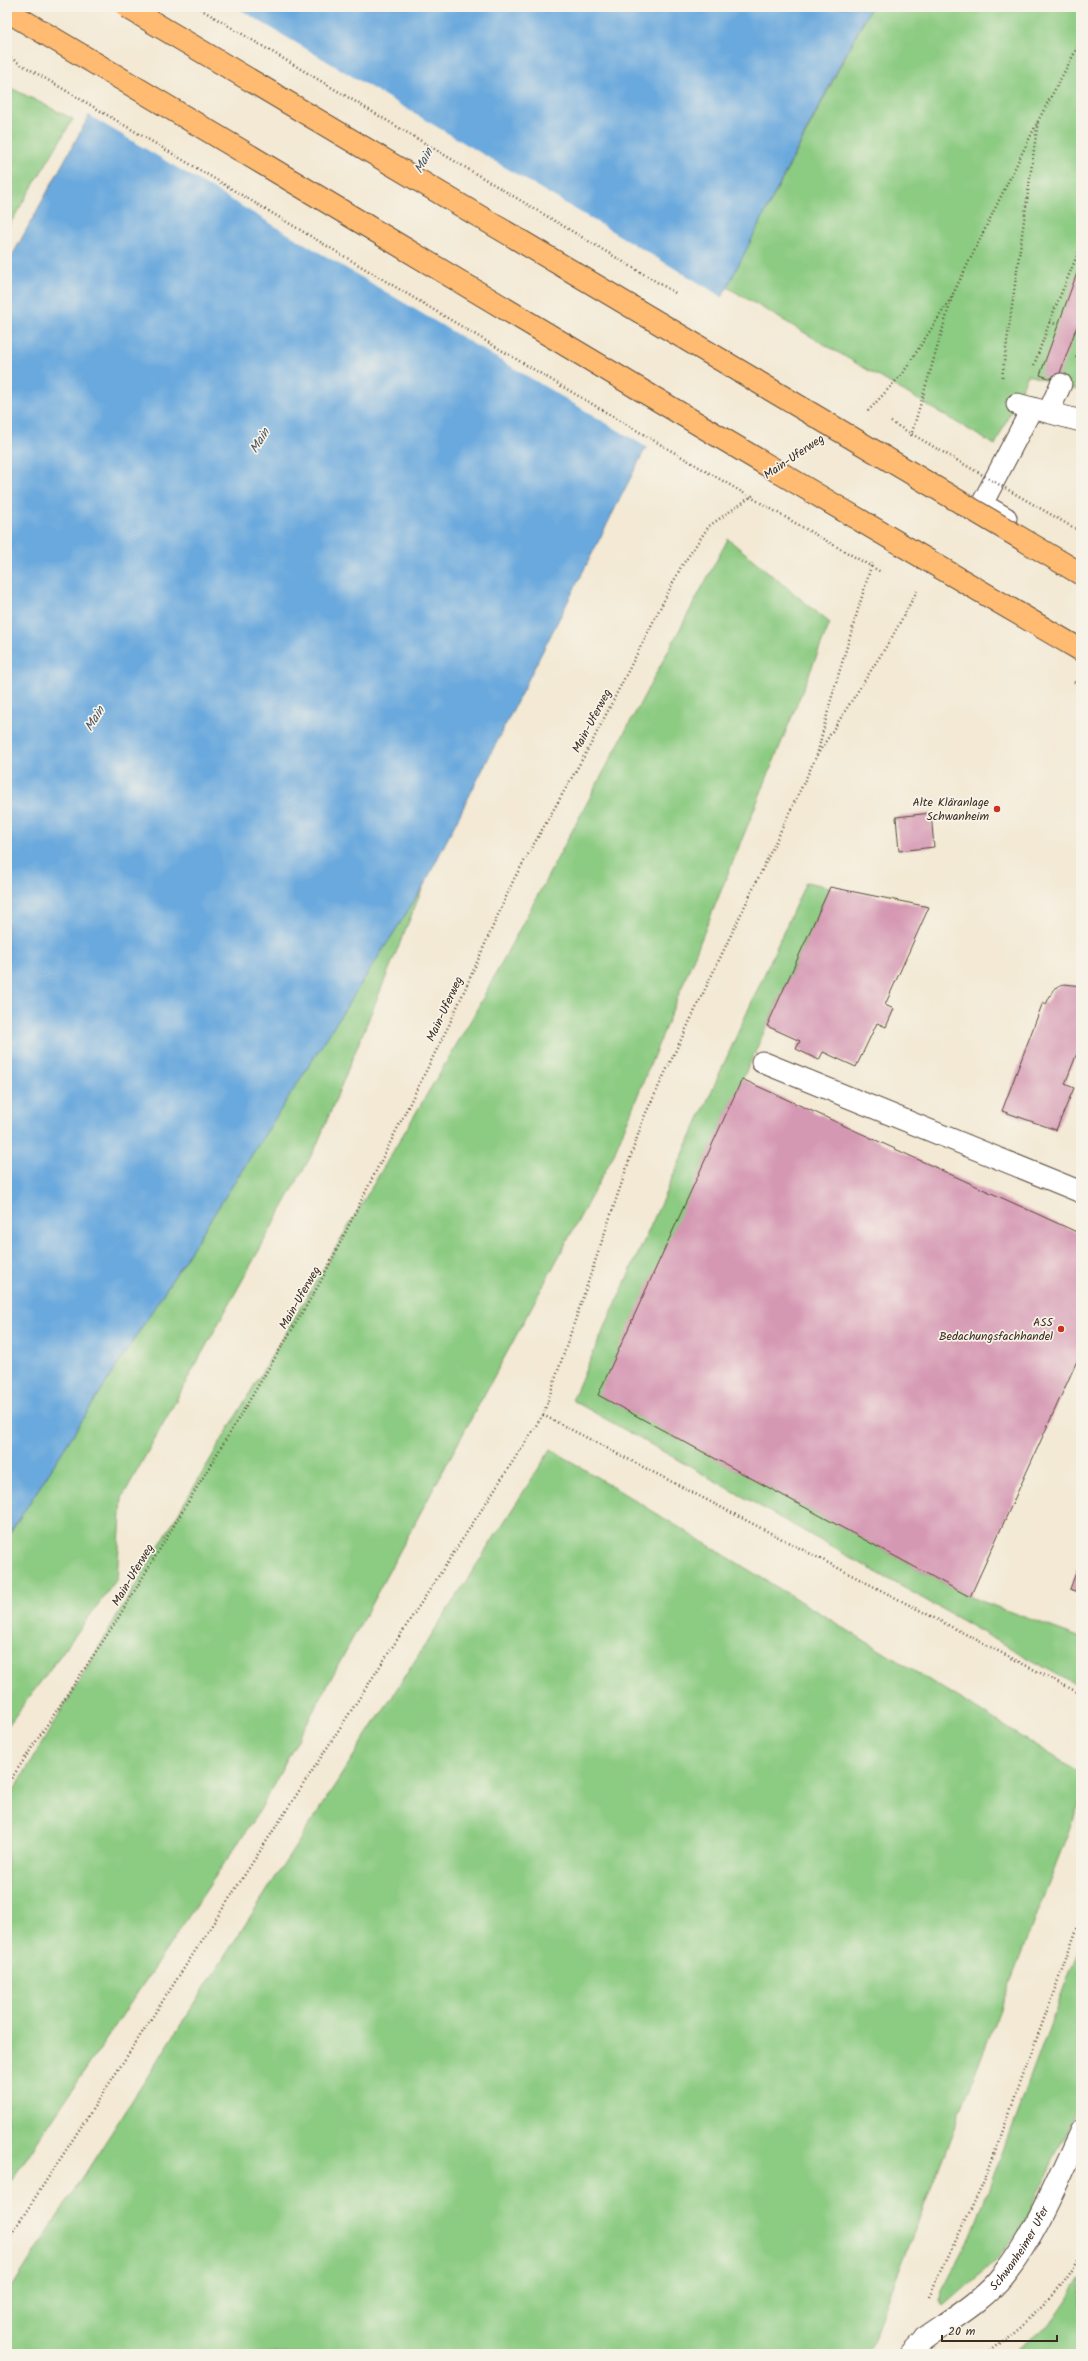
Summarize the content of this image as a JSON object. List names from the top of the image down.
{
  "streets": {
    "street": ["Schwanheimer Ufer"],
    "path": ["Main-Uferweg"]
  },
  "water": ["Main"],
  "places": ["Alte Kläranlage Schwanheim", "AS5 Bedachungsfachhandel"],
  "scale_bar": "20 m"
}
